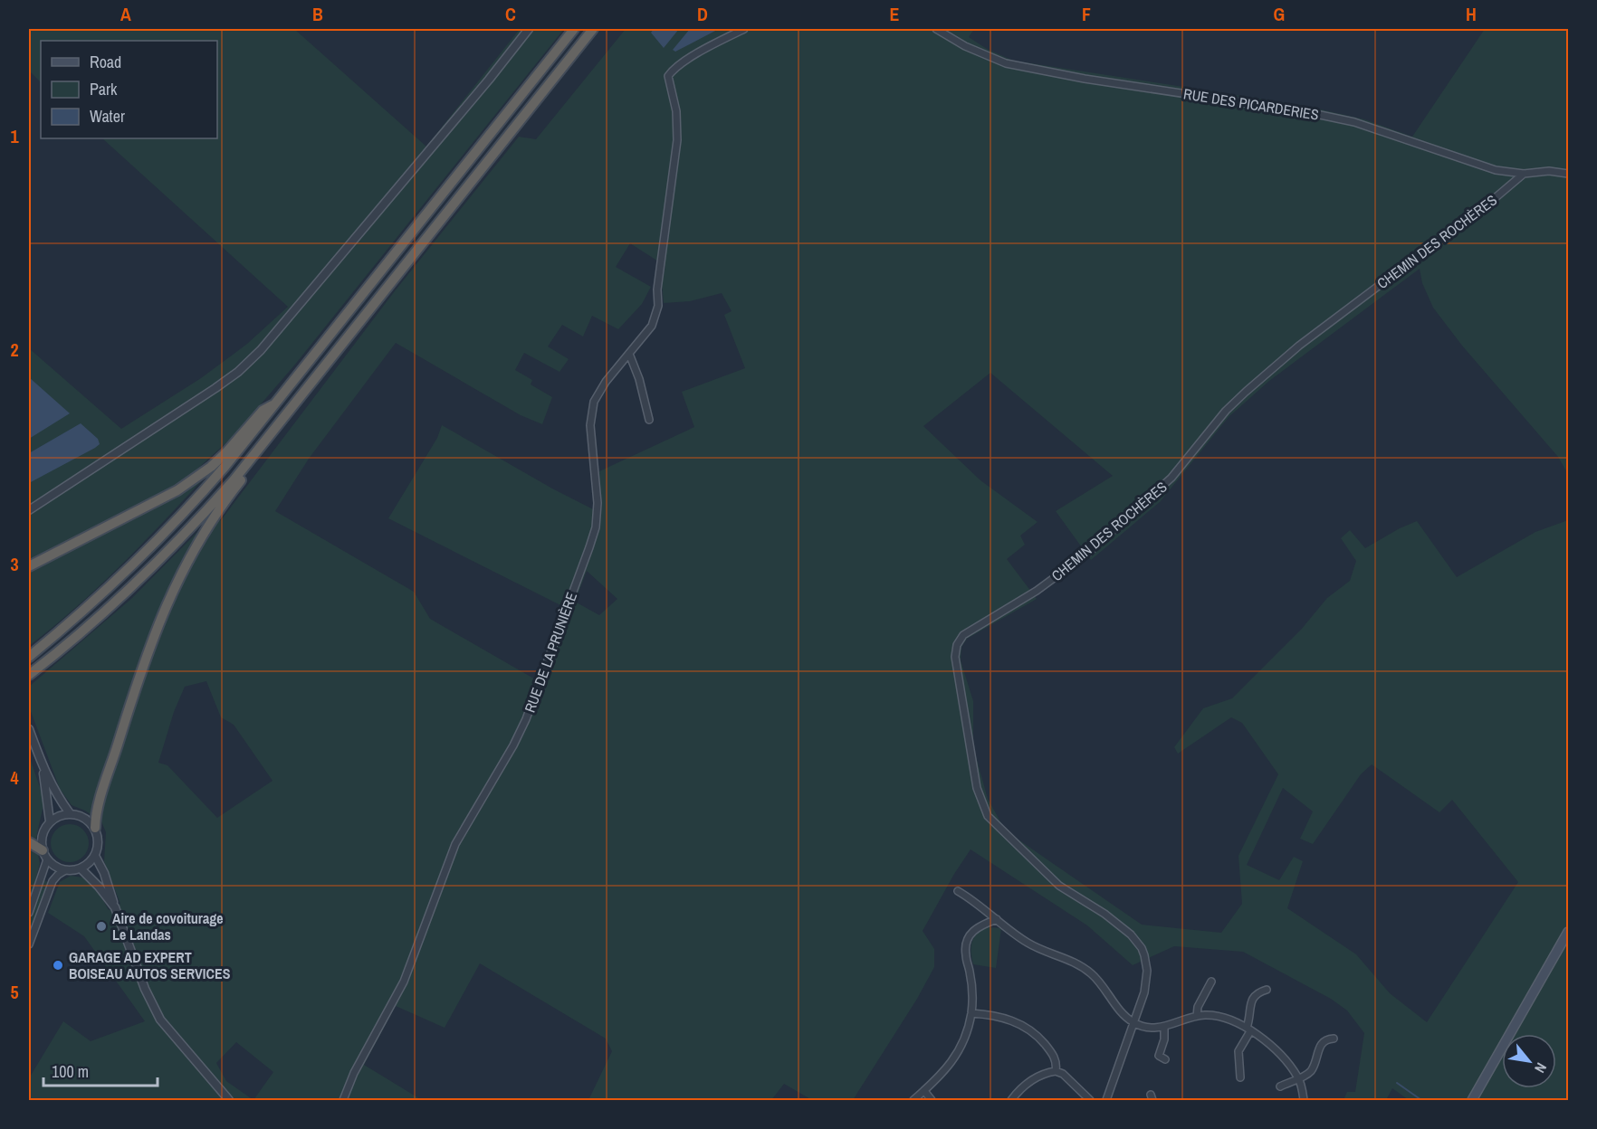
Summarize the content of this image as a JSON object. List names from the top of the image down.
{
  "streets": {
    "street": ["RUE DES PICARDERIES", "CHEMIN DES ROCHÈRES", "RUE DE LA PRUNIÈRE"]
  },
  "crossings": [
    ["RUE DES PICARDERIES", "CHEMIN DES ROCHÈRES"]
  ],
  "places": ["Aire de covoiturage Le Landas", "GARAGE AD EXPERT BOISEAU AUTOS SERVICES"],
  "legend": ["Road", "Park", "Water"],
  "scale_bar": "100 m",
  "north": "bottom right",
  "grid": {
    "columns": [
      "A",
      "B",
      "C",
      "D",
      "E",
      "F",
      "G",
      "H"
    ],
    "rows": [
      "1",
      "2",
      "3",
      "4",
      "5"
    ]
  }
}
